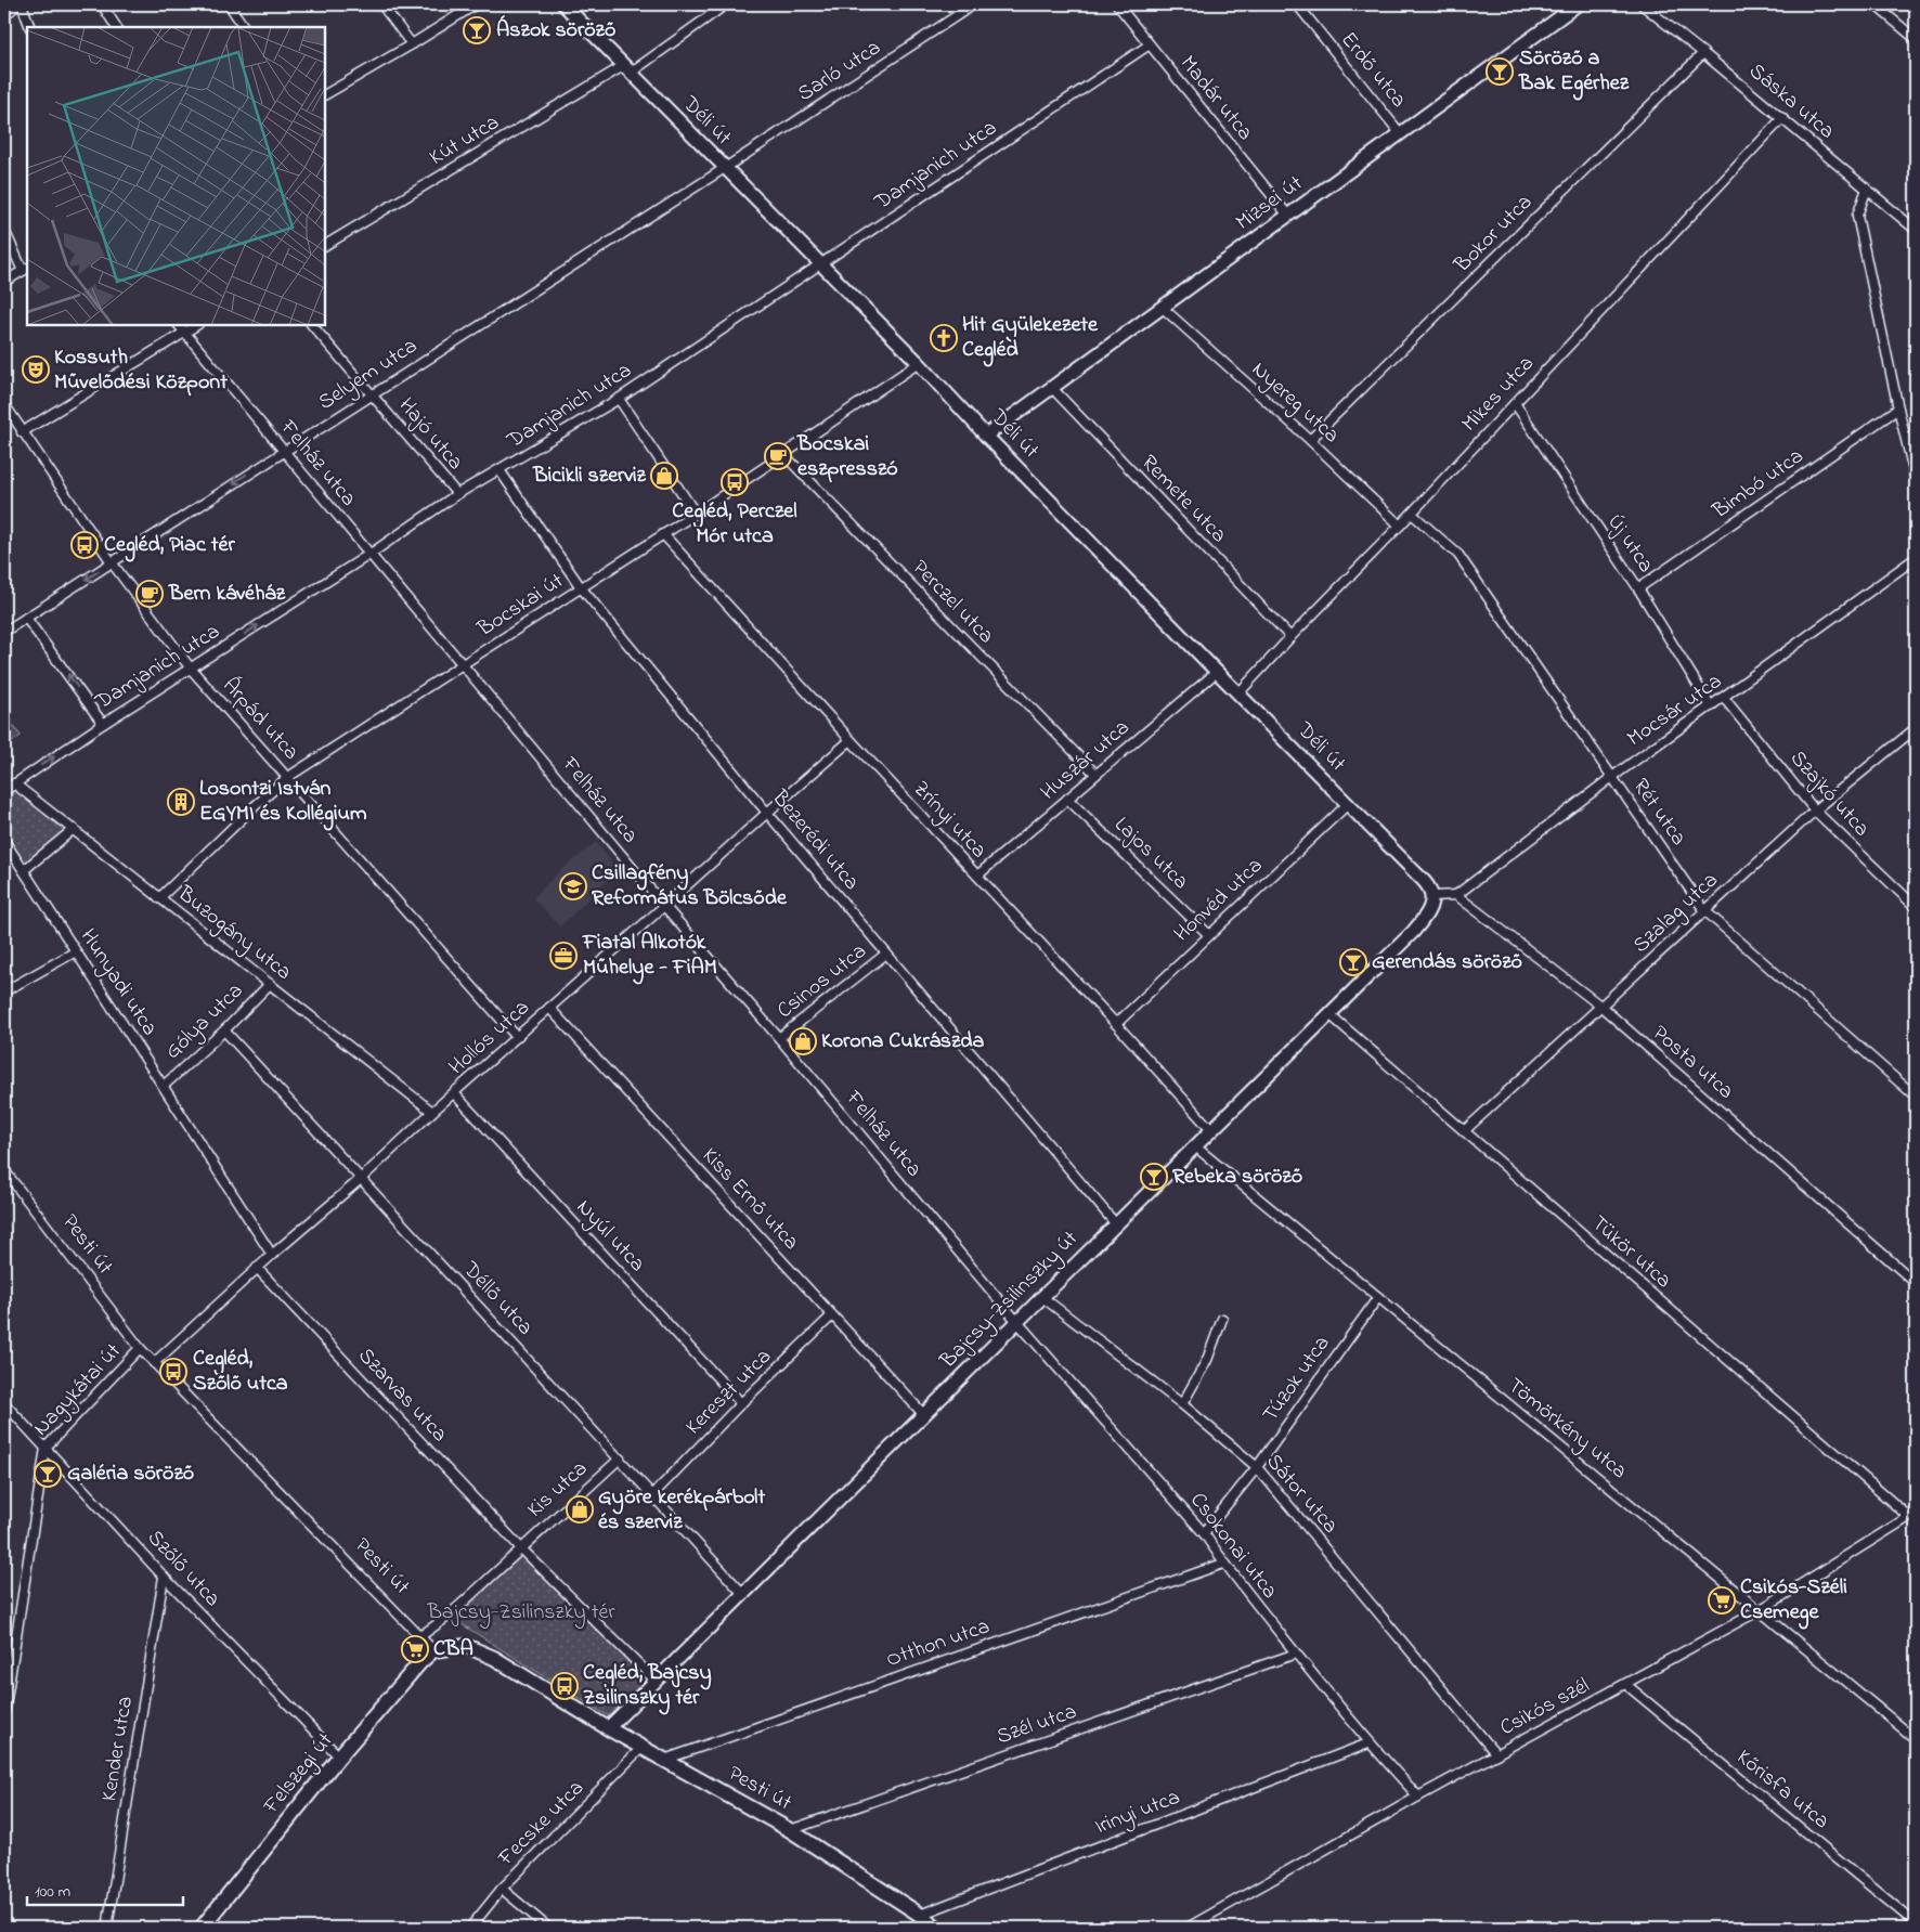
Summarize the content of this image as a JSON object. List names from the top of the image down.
{
  "streets": {
    "main road": [
      "Déli út",
      "Mizsei út",
      "Pesti út",
      "Bajcsy-Zsilinszky út",
      "Felszegi út"
    ],
    "street": [
      "Erdő utca",
      "Sarló utca",
      "Madár utca",
      "Sáska utca",
      "Kút utca",
      "Damjanich utca",
      "Bokor utca",
      "Selyem utca",
      "Mikes utca",
      "Nyereg utca",
      "Hajó utca",
      "Felház utca",
      "Bimbó utca",
      "Remete utca",
      "Új utca",
      "Perczel utca",
      "Bocskai út",
      "Mocsár utca",
      "Árpád utca",
      "Huszár utca",
      "Szajkó utca",
      "Rét utca",
      "Zrínyi utca",
      "Bezerédi utca",
      "Lajos utca",
      "Honvéd utca",
      "Szalag utca",
      "Buzogány utca",
      "Csinos utca",
      "Hunyadi utca",
      "Gólya utca",
      "Hollós utca",
      "Posta utca",
      "Kiss Ernő utca",
      "Nyúl utca",
      "Tükör utca",
      "Déllő utca",
      "Túzok utca",
      "Nagykátai út",
      "Kereszt utca",
      "Szarvas utca",
      "Tömörkény utca",
      "Kis utca",
      "Sátor utca",
      "Csokonai utca",
      "Szőlő utca",
      "Otthon utca",
      "Csikós szél",
      "Szél utca",
      "Kender utca",
      "Kőrisfa utca",
      "Irinyi utca",
      "Fecske utca"
    ]
  },
  "crossings": [
    ["Erdő utca", "Mizsei út"],
    ["Sarló utca", "Déli út"],
    ["Sarló utca", "Selyem utca"],
    ["Madár utca", "Damjanich utca"],
    ["Madár utca", "Mizsei út"],
    ["Sáska utca", "Bokor utca"],
    ["Sáska utca", "Mikes utca"],
    ["Déli út", "Kút utca"],
    ["Déli út", "Damjanich utca"],
    ["Déli út", "Mizsei út"],
    ["Déli út", "Selyem utca"],
    ["Déli út", "Mikes utca"],
    ["Déli út", "Bocskai út"],
    ["Déli út", "Huszár utca"],
    ["Déli út", "Honvéd utca"],
    ["Déli út", "Bajcsy-Zsilinszky út"],
    ["Damjanich utca", "Hajó utca"],
    ["Damjanich utca", "Felház utca"],
    ["Damjanich utca", "Árpád utca"],
    ["Damjanich utca", "Bezerédi utca"],
    ["Damjanich utca", "Buzogány utca"],
    ["Mizsei út", "Nyereg utca"],
    ["Mizsei út", "Remete utca"],
    ["Bokor utca", "Nyereg utca"],
    ["Selyem utca", "Hajó utca"],
    ["Selyem utca", "Felház utca"],
    ["Selyem utca", "Árpád utca"],
    ["Mikes utca", "Nyereg utca"],
    ["Mikes utca", "Remete utca"],
    ["Mikes utca", "Új utca"],
    ["Mikes utca", "Rét utca"],
    ["Felház utca", "Bocskai út"],
    ["Felház utca", "Csinos utca"],
    ["Felház utca", "Hollós utca"],
    ["Felház utca", "Bajcsy-Zsilinszky út"],
    ["Felház utca", "Csokonai utca"],
    ["Bimbó utca", "Új utca"],
    ["Új utca", "Mocsár utca"],
    ["Perczel utca", "Bocskai út"],
    ["Perczel utca", "Huszár utca"],
    ["Bocskai út", "Árpád utca"],
    ["Bocskai út", "Zrínyi utca"],
    ["Bocskai út", "Bezerédi utca"],
    ["Bocskai út", "Buzogány utca"],
    ["Mocsár utca", "Szajkó utca"],
    ["Mocsár utca", "Rét utca"],
    ["Mocsár utca", "Posta utca"],
    ["Árpád utca", "Hollós utca"],
    ["Huszár utca", "Zrínyi utca"],
    ["Huszár utca", "Lajos utca"],
    ["Szajkó utca", "Szalag utca"],
    ["Rét utca", "Szalag utca"],
    ["Zrínyi utca", "Honvéd utca"],
    ["Zrínyi utca", "Hollós utca"],
    ["Zrínyi utca", "Bajcsy-Zsilinszky út"],
    ["Bezerédi utca", "Csinos utca"],
    ["Bezerédi utca", "Hollós utca"],
    ["Bezerédi utca", "Bajcsy-Zsilinszky út"],
    ["Lajos utca", "Honvéd utca"],
    ["Szalag utca", "Posta utca"],
    ["Szalag utca", "Tükör utca"],
    ["Buzogány utca", "Gólya utca"],
    ["Buzogány utca", "Hollós utca"],
    ["Hunyadi utca", "Gólya utca"],
    ["Hunyadi utca", "Hollós utca"],
    ["Gólya utca", "Déllő utca"],
    ["Hollós utca", "Kiss Ernő utca"],
    ["Hollós utca", "Nyúl utca"],
    ["Hollós utca", "Pesti út"],
    ["Hollós utca", "Déllő utca"],
    ["Hollós utca", "Szarvas utca"],
    ["Kiss Ernő utca", "Bajcsy-Zsilinszky út"],
    ["Kiss Ernő utca", "Kereszt utca"],
    ["Nyúl utca", "Kereszt utca"],
    ["Pesti út", "Bajcsy-Zsilinszky út"],
    ["Pesti út", "Nagykátai út"],
    ["Pesti út", "Otthon utca"],
    ["Pesti út", "Szél utca"],
    ["Pesti út", "Felszegi út"],
    ["Pesti út", "Irinyi utca"],
    ["Pesti út", "Fecske utca"],
    ["Tükör utca", "Bajcsy-Zsilinszky út"],
    ["Tükör utca", "Csikós szél"],
    ["Déllő utca", "Bajcsy-Zsilinszky út"],
    ["Déllő utca", "Kereszt utca"],
    ["Déllő utca", "Kis utca"],
    ["Bajcsy-Zsilinszky út", "Tömörkény utca"],
    ["Bajcsy-Zsilinszky út", "Sátor utca"],
    ["Bajcsy-Zsilinszky út", "Csokonai utca"],
    ["Túzok utca", "Tömörkény utca"],
    ["Túzok utca", "Sátor utca"],
    ["Túzok utca", "Csokonai utca"],
    ["Nagykátai út", "Szőlő utca"],
    ["Szarvas utca", "Kis utca"],
    ["Tömörkény utca", "Csikós szél"],
    ["Sátor utca", "Csikós szél"],
    ["Csokonai utca", "Otthon utca"],
    ["Csokonai utca", "Csikós szél"],
    ["Csokonai utca", "Szél utca"],
    ["Csokonai utca", "Irinyi utca"],
    ["Szőlő utca", "Kender utca"],
    ["Szőlő utca", "Felszegi út"],
    ["Csikós szél", "Kőrisfa utca"]
  ],
  "one_way": ["Selyem utca"],
  "parks": ["Bajcsy-Zsilinszky tér"],
  "places": {
    "bar": [
      "Ászok söröző",
      "Söröző a Bak Egérhez",
      "Gerendás söröző",
      "Rebeka söröző",
      "Galéria söröző"
    ],
    "church": ["Hit Gyülekezete Cegléd"],
    "theatre": ["Kossuth Művelődési Központ"],
    "cafe": ["Bocskai eszpresszó", "Bern kávéház"],
    "shop": ["Bicikli szerviz", "Korona Cukrászda", "Györe kerékpárbolt és szerviz"],
    "bus stop": [
      "Cegléd, Perczel Mór utca",
      "Cegléd, Piac tér",
      "Cegléd, Szőlő utca",
      "Cegléd, Bajcsy Zsilinszky tér"
    ],
    "building": ["Losontzi István EGYMI és Kollégium"],
    "school or university": ["Csillagfény Református Bölcsőde"],
    "office": ["Fiatal Alkotók Műhelye - FiAM"],
    "supermarket": ["Csikós-Széli Csemege", "CBA"]
  },
  "scale_bar": "100 m"
}
